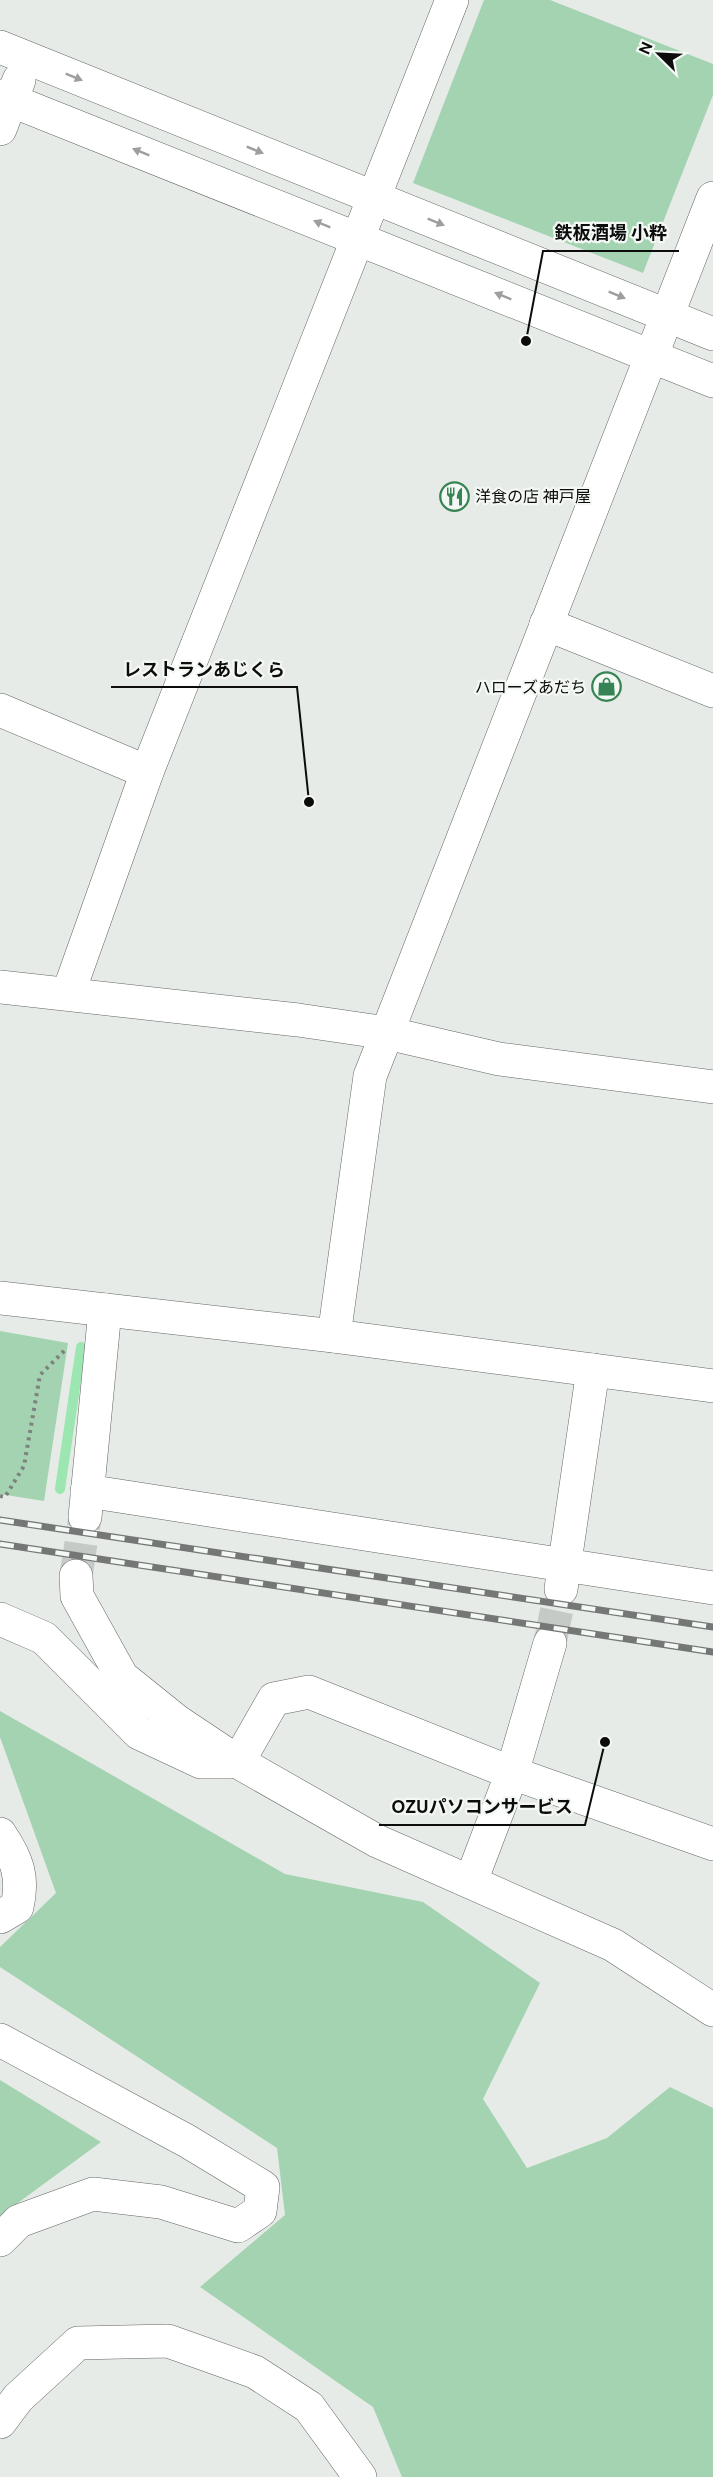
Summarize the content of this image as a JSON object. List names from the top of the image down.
{
  "places": {
    "other": ["鉄板酒場 小粋", "レストランあじくら", "OZUパソコンサービス"],
    "restaurant": ["洋食の店 神戸屋"],
    "shop": ["ハローズあだち"]
  },
  "north": "top left"
}
